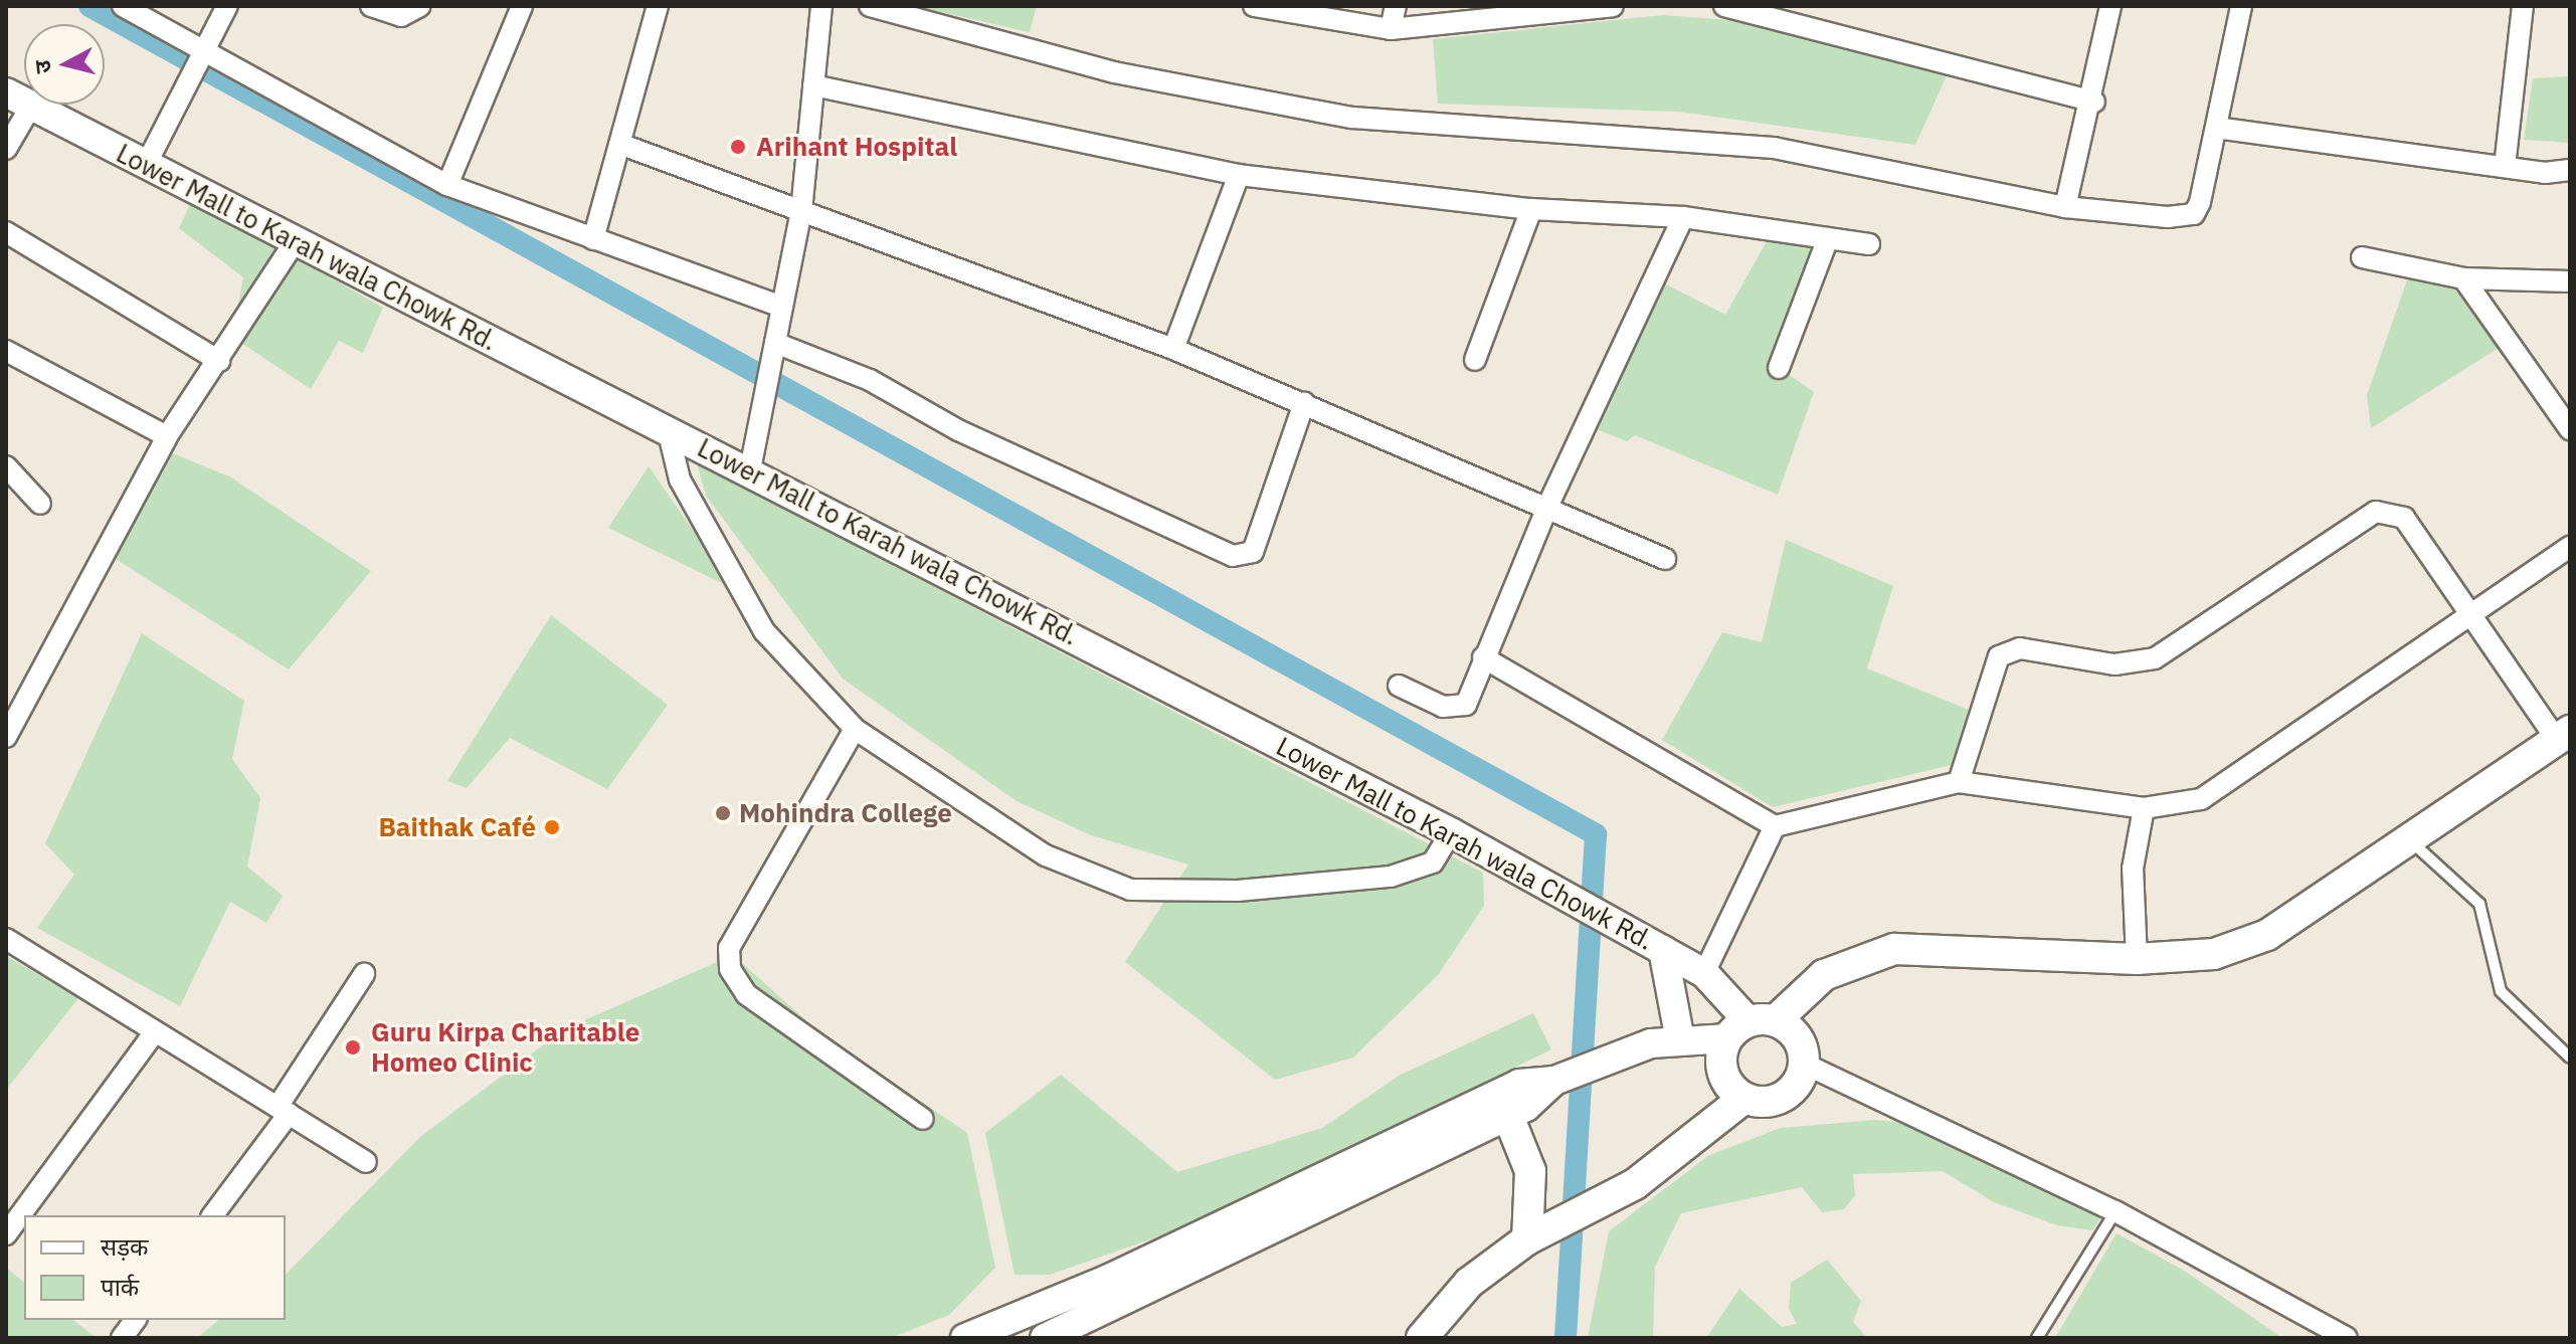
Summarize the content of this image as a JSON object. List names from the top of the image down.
{
  "streets": {
    "street": ["Lower Mall to Karah wala Chowk Rd."]
  },
  "places": [
    "Arihant Hospital",
    "Mohindra College",
    "Baithak Café",
    "Guru Kirpa Charitable Homeo Clinic"
  ],
  "legend": ["सड़क", "पार्क"],
  "north": "left"
}
